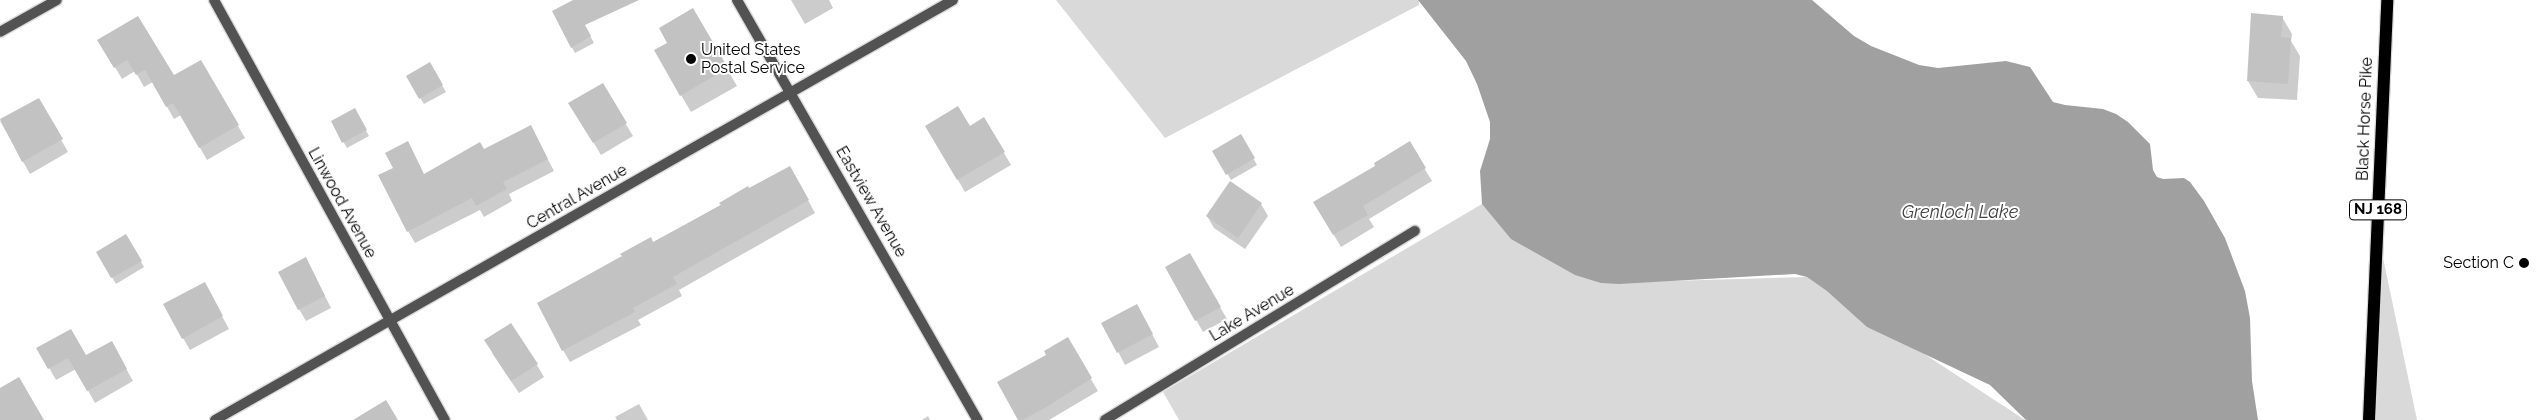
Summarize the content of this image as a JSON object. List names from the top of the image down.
{
  "streets": {
    "main road": ["Black Horse Pike", "NJ 168"],
    "street": [
      "Central Avenue",
      "Eastview Avenue",
      "Linwood Avenue",
      "Lake Avenue"
    ]
  },
  "crossings": [
    ["Central Avenue", "Eastview Avenue"],
    ["Central Avenue", "Linwood Avenue"]
  ],
  "water": ["Grenloch Lake"],
  "places": ["United States Postal Service", "Section C"]
}
